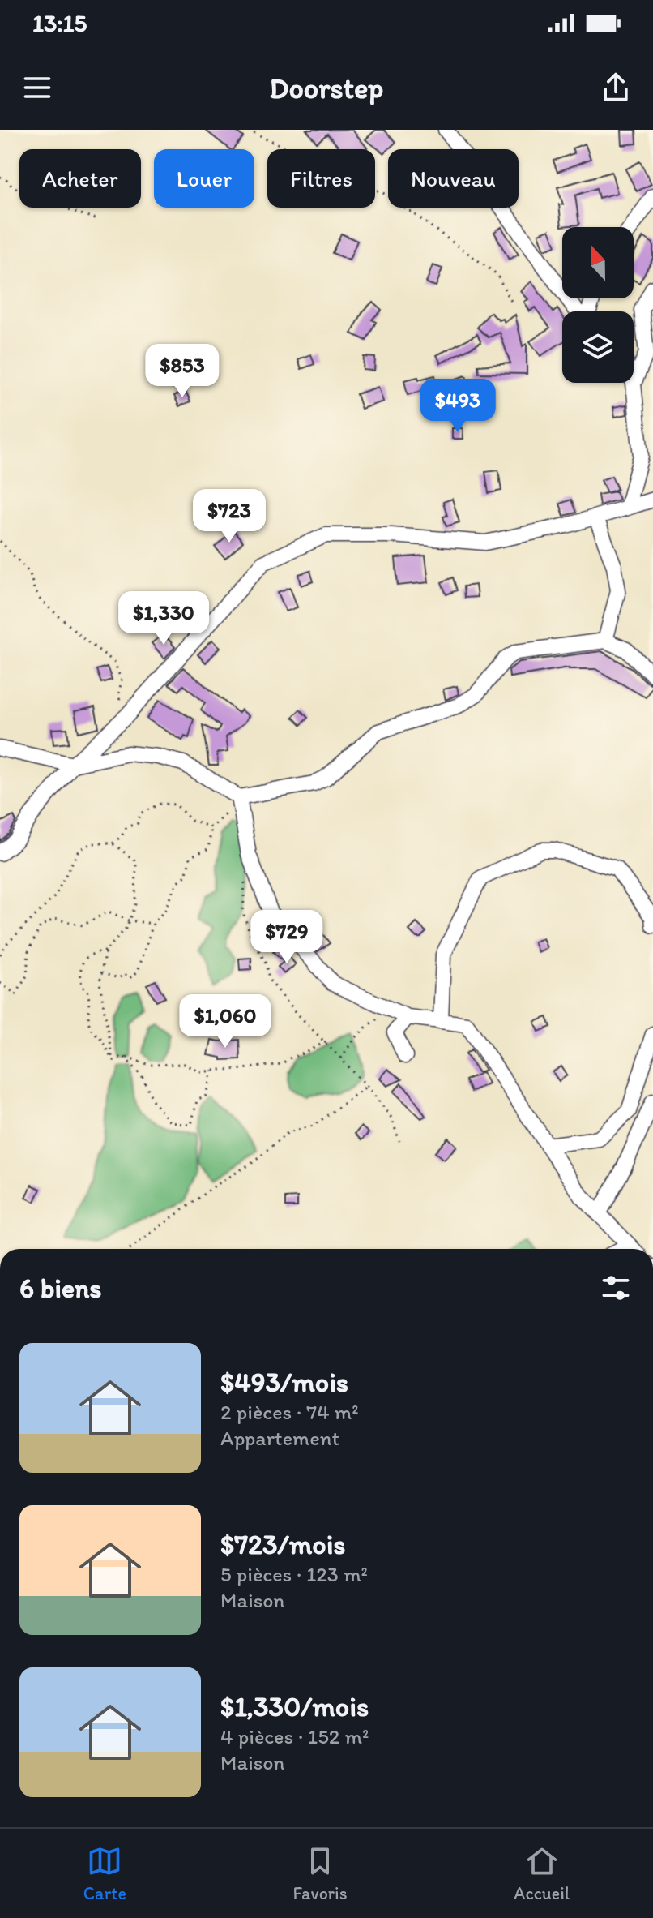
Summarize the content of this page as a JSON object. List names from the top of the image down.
{
  "north": "top",
  "page": {
    "status": "13:15",
    "header": "Doorstep",
    "chip": [
      "Acheter",
      "Louer",
      "Filtres",
      "Nouveau"
    ],
    "price": [
      "$853",
      "$493",
      "$723",
      "$1,330",
      "$729",
      "$1,060"
    ],
    "heading": "6 biens",
    "list": [
      {
        "name": "$493/mois",
        "note": "2 pièces · 74 m² · Appartement"
      },
      {
        "name": "$723/mois",
        "note": "5 pièces · 123 m² · Maison"
      },
      {
        "name": "$1,330/mois",
        "note": "4 pièces · 152 m² · Maison"
      }
    ],
    "tabs": ["Carte", "Favoris", "Accueil"]
  }
}
